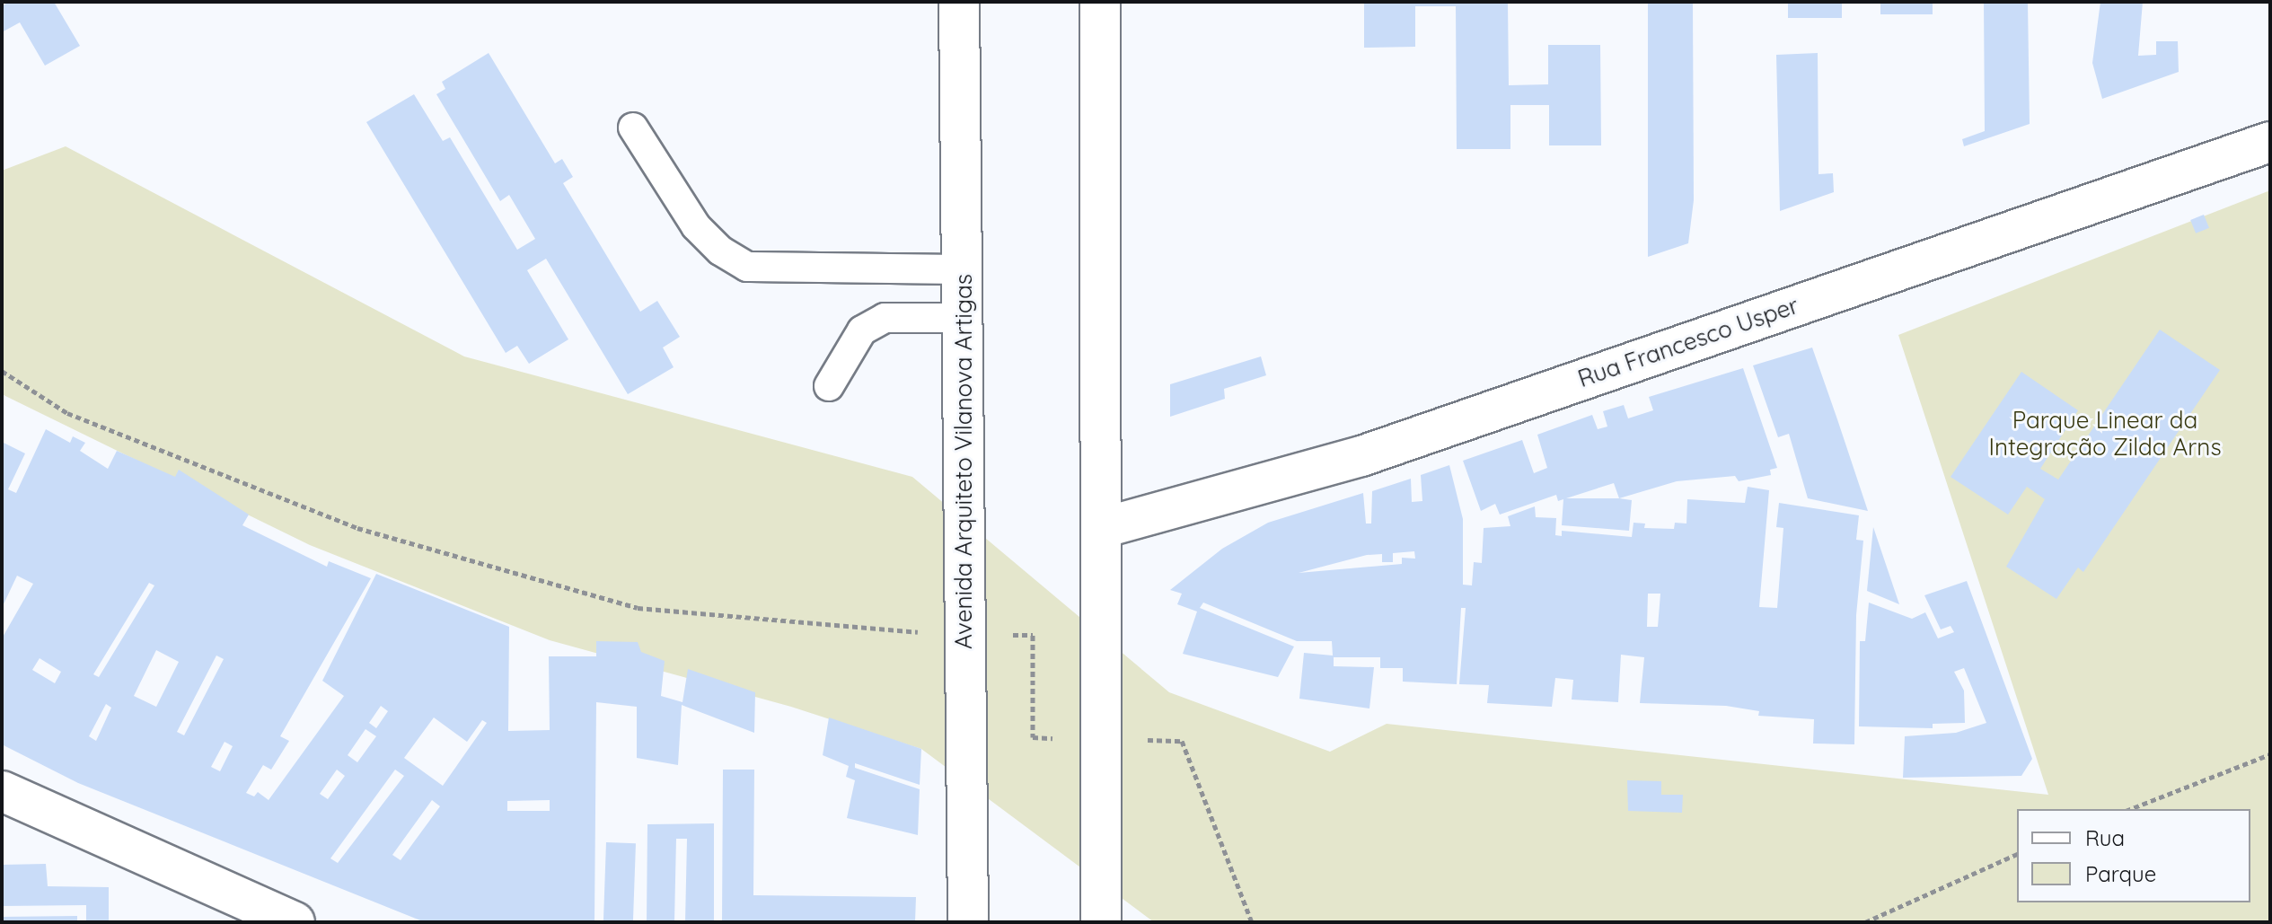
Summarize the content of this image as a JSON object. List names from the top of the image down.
{
  "streets": {
    "main road": ["Rua Francesco Usper", "Avenida Arquiteto Vilanova Artigas"]
  },
  "parks": ["Parque Linear da Integração Zilda Arns"],
  "legend": ["Rua", "Parque"]
}
